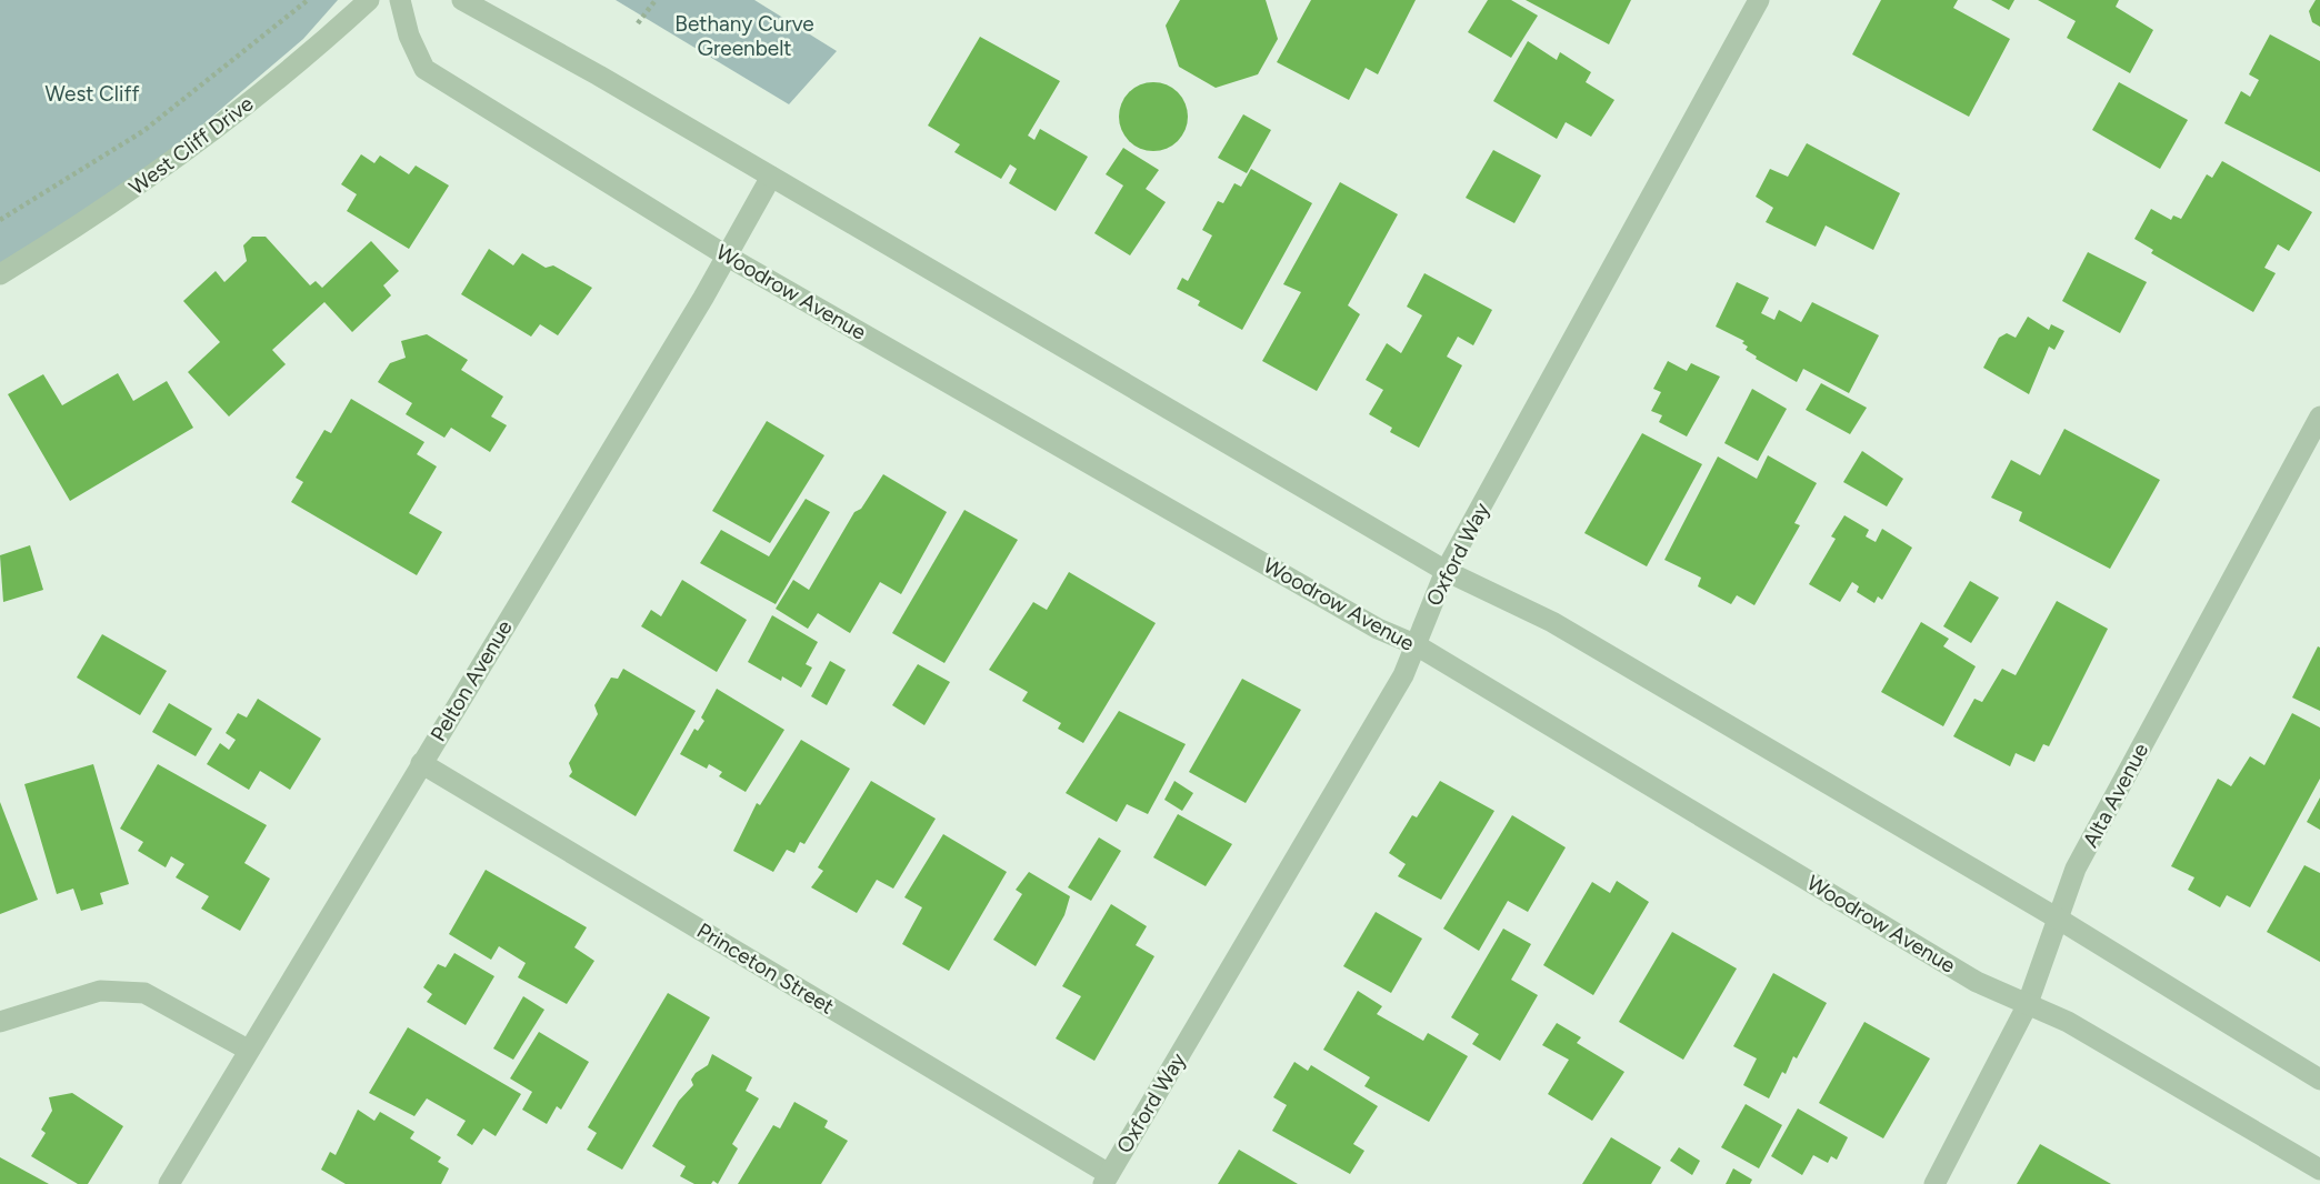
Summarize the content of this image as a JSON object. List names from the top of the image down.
{
  "streets": {
    "street": [
      "West Cliff Drive",
      "Woodrow Avenue",
      "Oxford Way",
      "Pelton Avenue",
      "Alta Avenue",
      "Princeton Street"
    ]
  },
  "crossings": [
    ["Woodrow Avenue", "Oxford Way"],
    ["Woodrow Avenue", "Pelton Avenue"],
    ["Woodrow Avenue", "Alta Avenue"],
    ["Oxford Way", "Princeton Street"],
    ["Pelton Avenue", "Princeton Street"]
  ],
  "parks": ["Bethany Curve Greenbelt", "West Cliff"]
}
